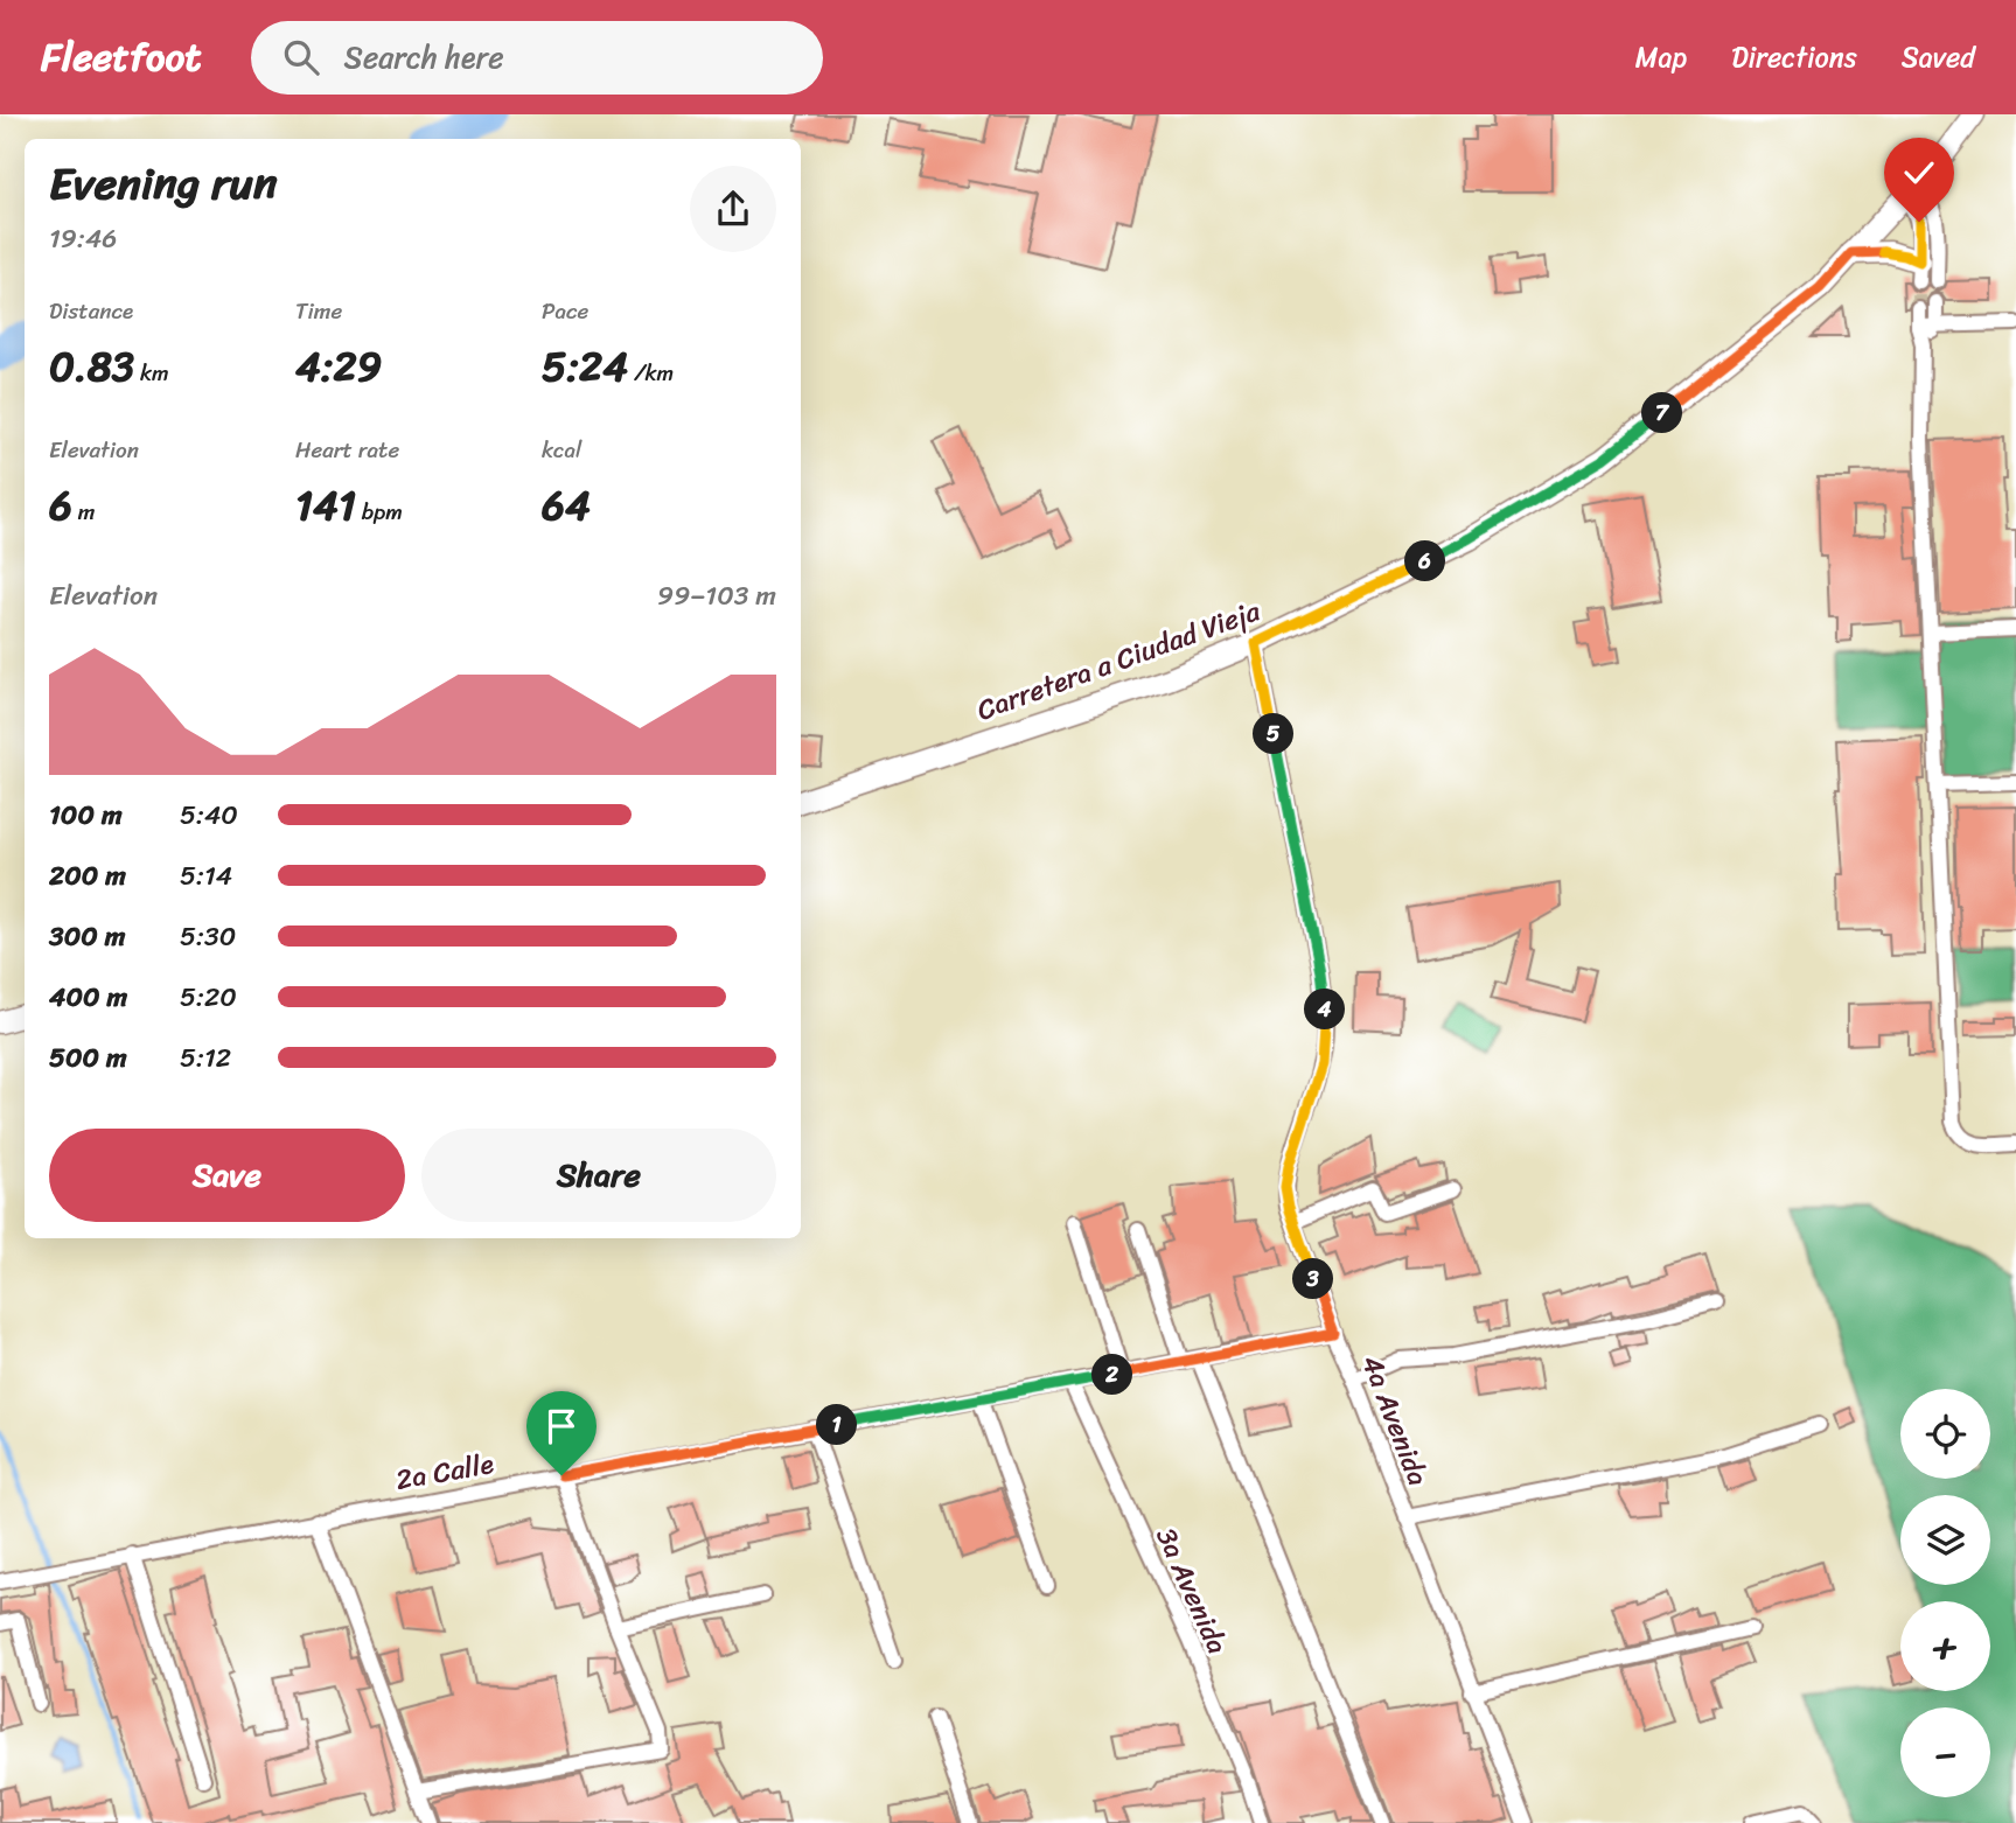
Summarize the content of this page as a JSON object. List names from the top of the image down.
{
  "streets": {
    "main road": ["Carretera a Ciudad Vieja"],
    "street": ["4a Avenida", "2a Calle", "3a Avenida"]
  },
  "crossings": [
    ["Carretera a Ciudad Vieja", "4a Avenida"],
    ["4a Avenida", "2a Calle"],
    ["2a Calle", "3a Avenida"]
  ],
  "page": {
    "header": "Fleetfoot",
    "search": "Search here",
    "nav": ["Map", "Directions", "Saved"],
    "heading": ["Evening run", "19:46"],
    "stats": [
      ["Distance", "0.83 km"],
      ["Time", "4:29"],
      ["Pace", "5:24 /km"],
      ["Elevation", "6 m"],
      ["Heart rate", "141 bpm"],
      ["kcal", "64"]
    ],
    "pins": [
      "7",
      "6",
      "5",
      "4",
      "3",
      "2",
      "1"
    ],
    "chart": ["Elevation", "99–103 m"],
    "list": [
      {
        "name": "100 m",
        "note": "5:40"
      },
      {
        "name": "200 m",
        "note": "5:14"
      },
      {
        "name": "300 m",
        "note": "5:30"
      },
      {
        "name": "400 m",
        "note": "5:20"
      },
      {
        "name": "500 m",
        "note": "5:12"
      }
    ],
    "buttons": ["Save", "Share"],
    "map_buttons": ["+", "−"]
  }
}
